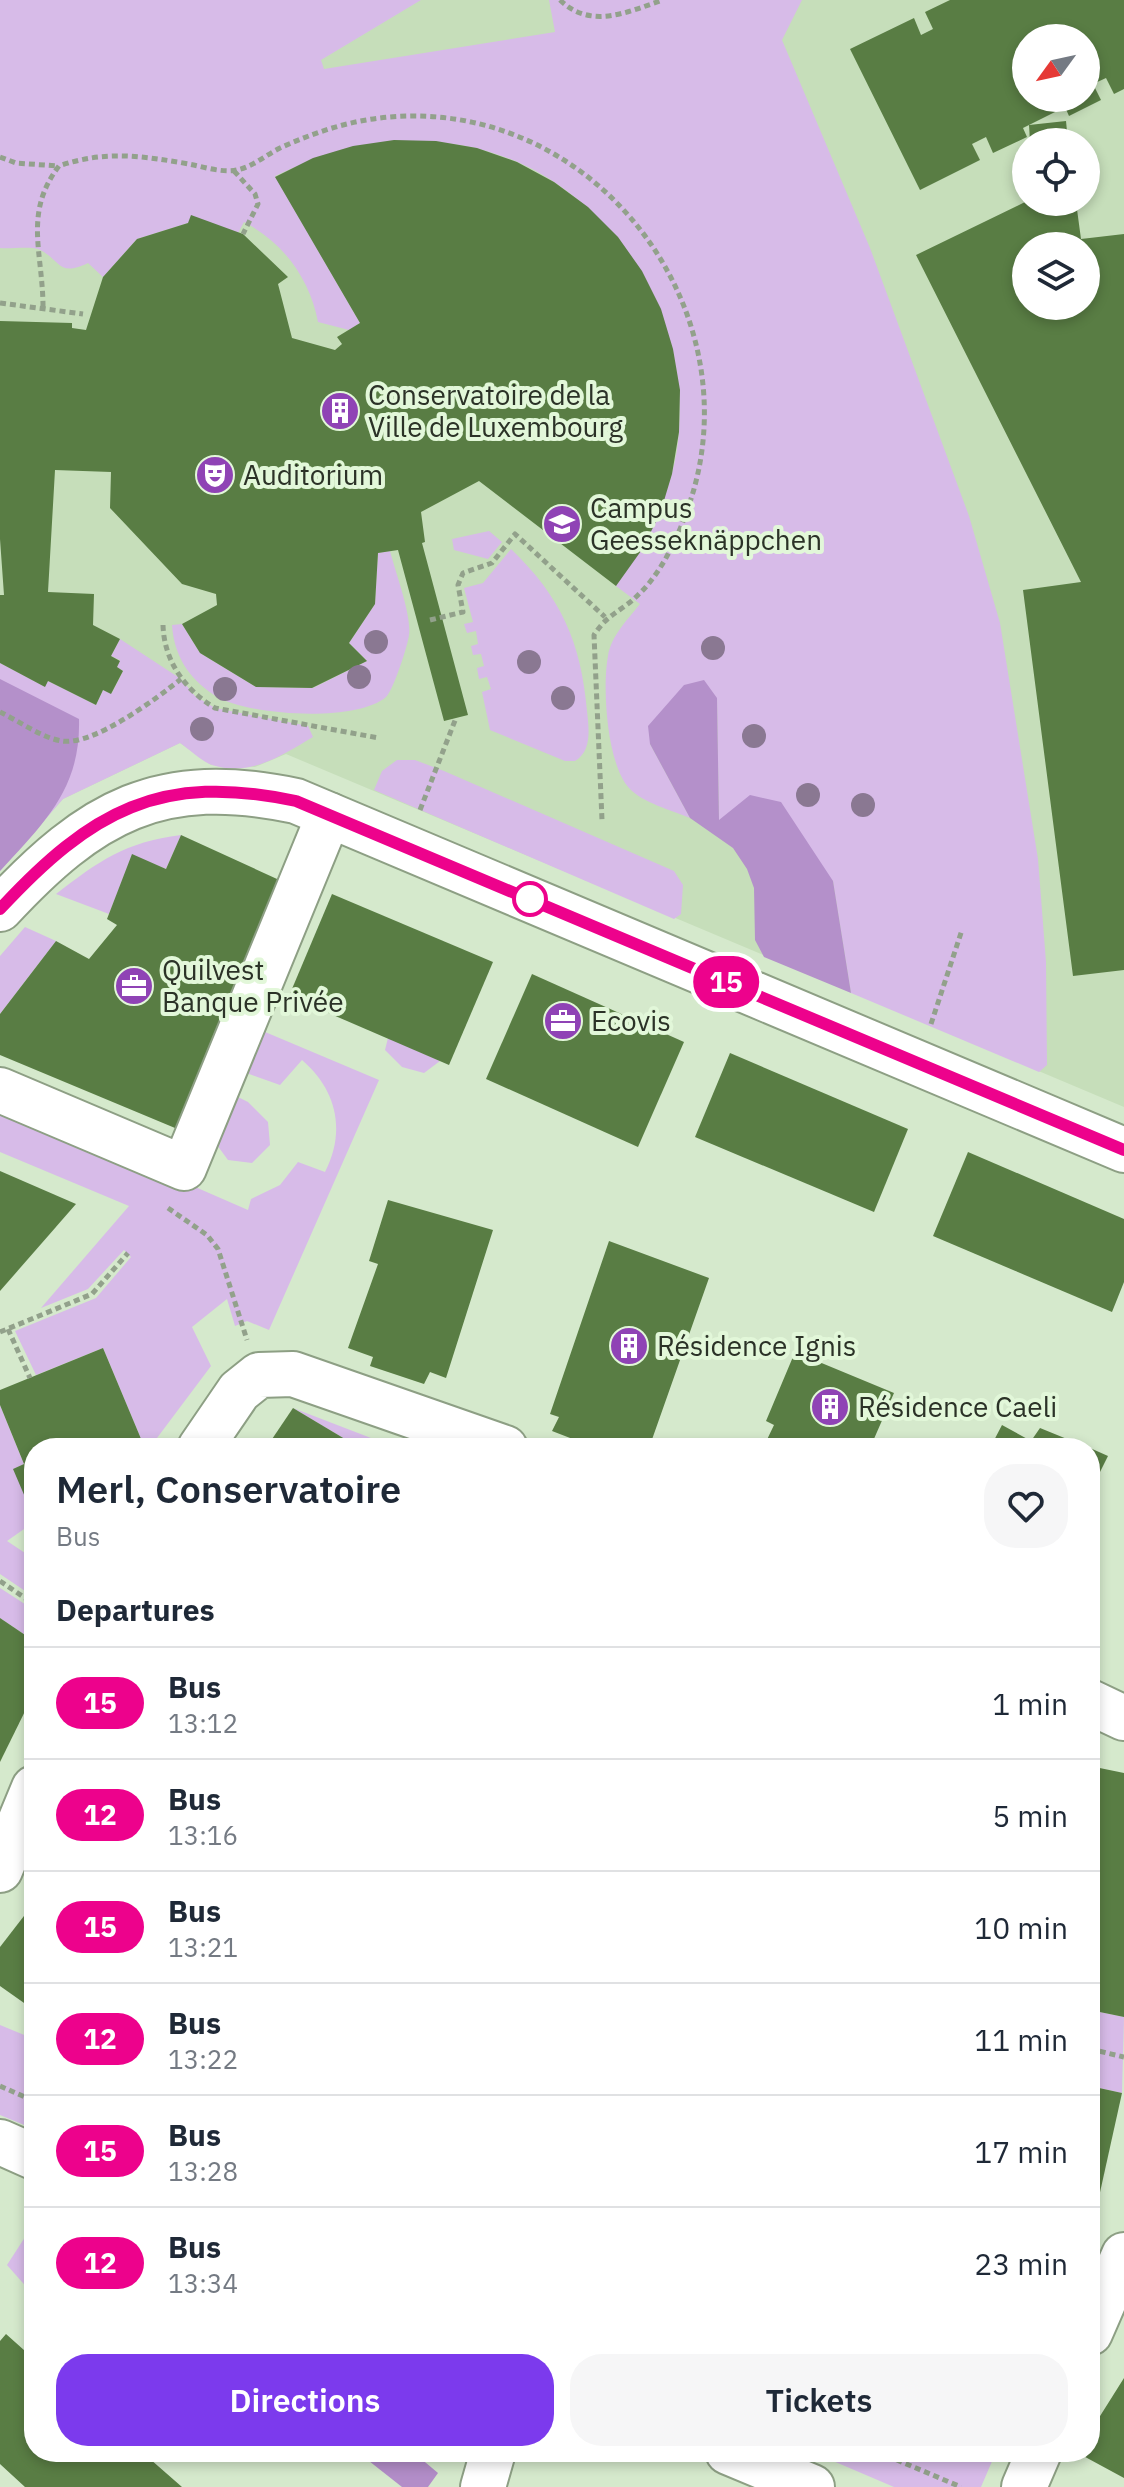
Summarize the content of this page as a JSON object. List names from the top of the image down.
{
  "places": {
    "building": ["Conservatoire de la Ville de Luxembourg", "Résidence Ignis", "Résidence Caeli"],
    "theatre": ["Auditorium"],
    "school or university": ["Campus Geesseknäppchen"],
    "office": ["Quilvest Banque Privée", "Ecovis"]
  },
  "lines": ["bus line 15"],
  "north": "bottom left",
  "page": {
    "on_map": "15",
    "heading": [
      ["Merl, Conservatoire", "Bus"],
      "Departures"
    ],
    "list": [
      {
        "mark": "15",
        "name": "Bus",
        "note": "13:12",
        "value": "1 min"
      },
      {
        "mark": "12",
        "name": "Bus",
        "note": "13:16",
        "value": "5 min"
      },
      {
        "mark": "15",
        "name": "Bus",
        "note": "13:21",
        "value": "10 min"
      },
      {
        "mark": "12",
        "name": "Bus",
        "note": "13:22",
        "value": "11 min"
      },
      {
        "mark": "15",
        "name": "Bus",
        "note": "13:28",
        "value": "17 min"
      },
      {
        "mark": "12",
        "name": "Bus",
        "note": "13:34",
        "value": "23 min"
      }
    ],
    "buttons": ["Directions", "Tickets"]
  }
}
